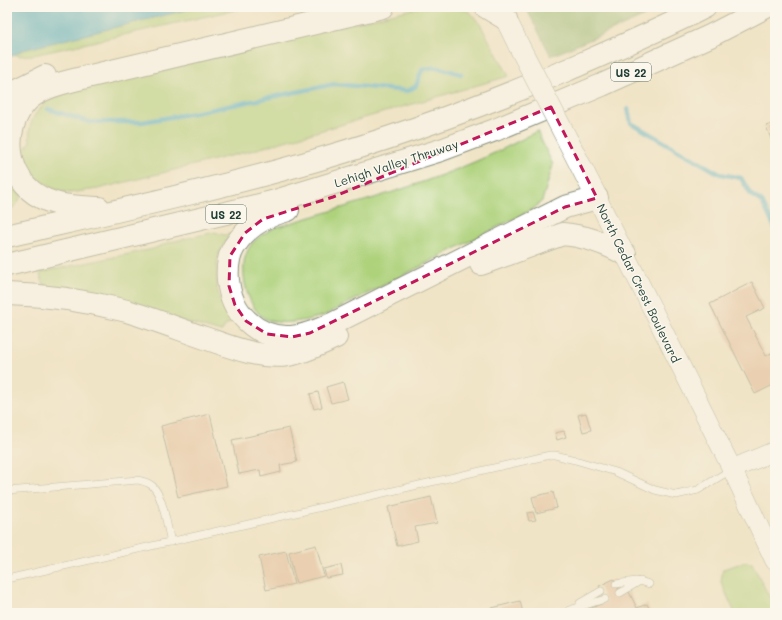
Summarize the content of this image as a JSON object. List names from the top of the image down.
{
  "streets": {
    "highway": ["US 22", "Lehigh Valley Thruway"],
    "main road": ["North Cedar Crest Boulevard"]
  }
}
